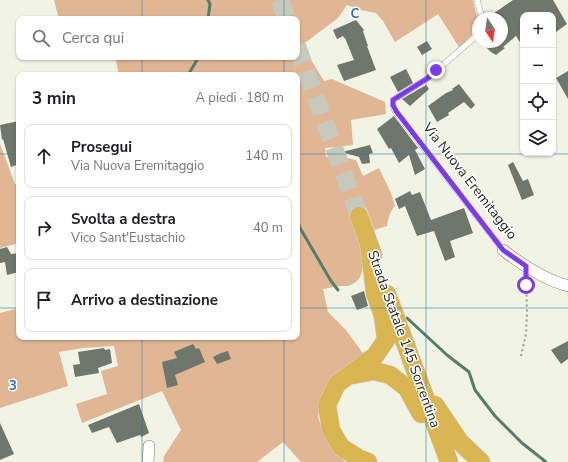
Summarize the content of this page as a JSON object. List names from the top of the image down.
{
  "streets": {
    "highway": ["Strada Statale 145 Sorrentina"],
    "street": ["Via Nuova Eremitaggio"]
  },
  "north": "bottom",
  "page": {
    "map_buttons": ["+", "−"],
    "search": "Cerca qui",
    "heading": ["3 min", "A piedi · 180 m"],
    "list": [
      ["Prosegui", "Via Nuova Eremitaggio", "140 m"],
      ["Svolta a destra", "Vico Sant'Eustachio", "40 m"],
      "Arrivo a destinazione"
    ]
  },
  "grid": {
    "columns": ["C"],
    "rows": ["3"]
  }
}
